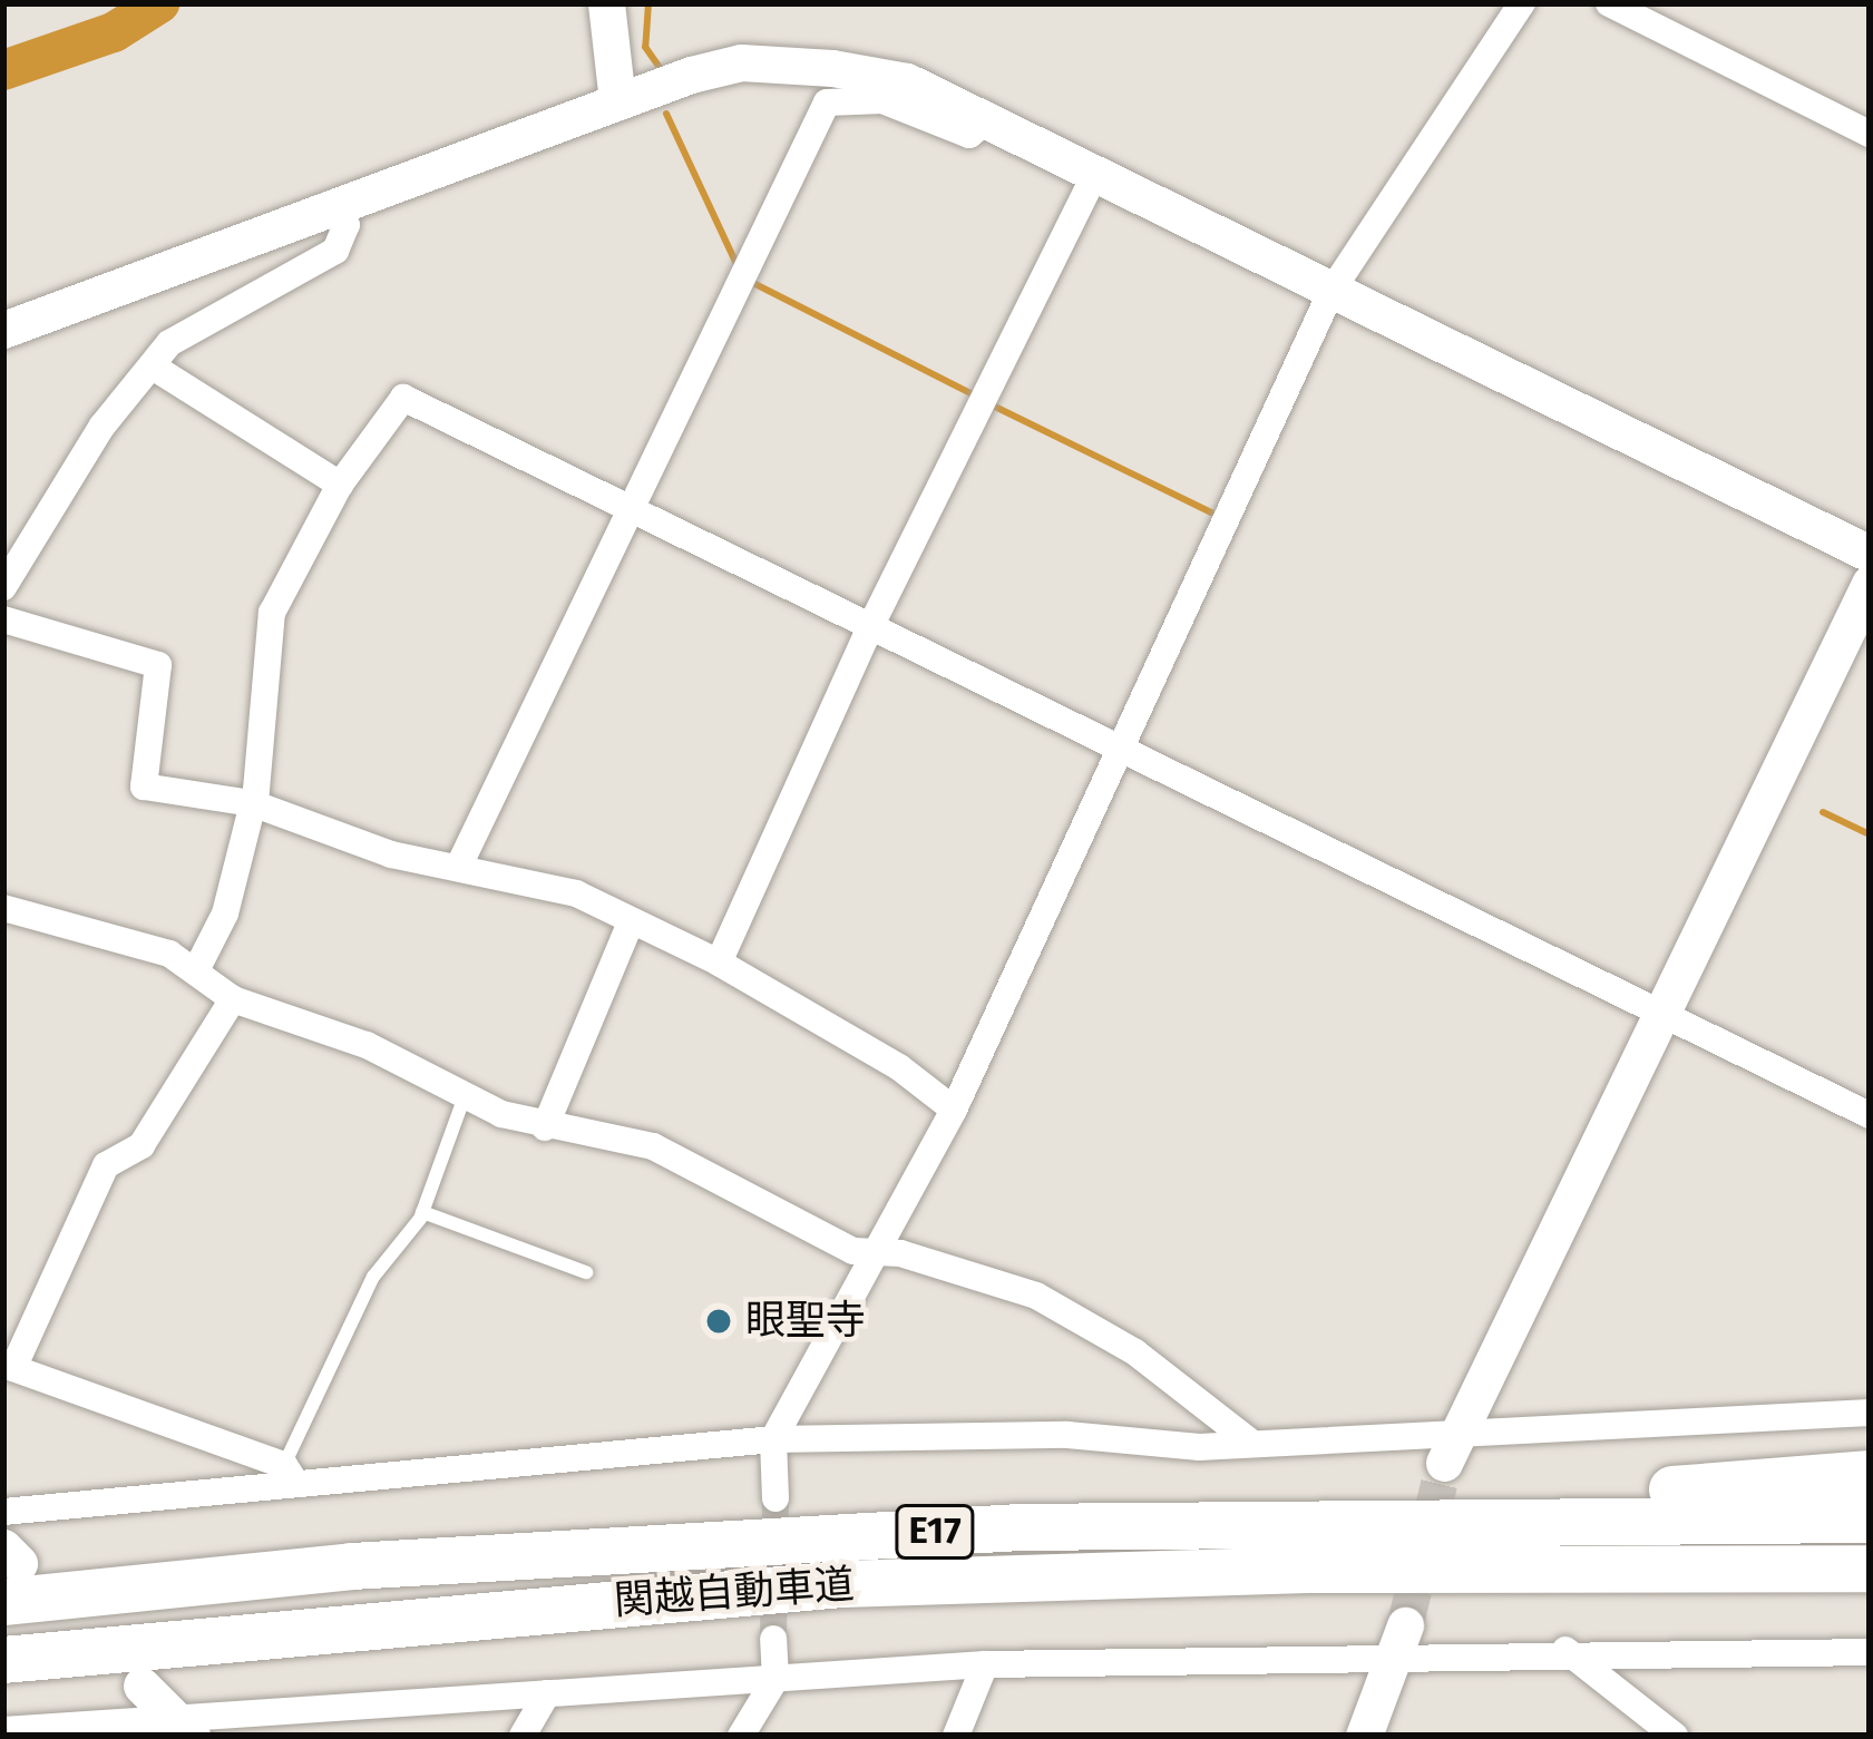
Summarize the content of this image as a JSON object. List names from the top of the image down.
{
  "streets": {
    "highway": ["E17", "関越自動車道"]
  },
  "places": ["眼聖寺"]
}
